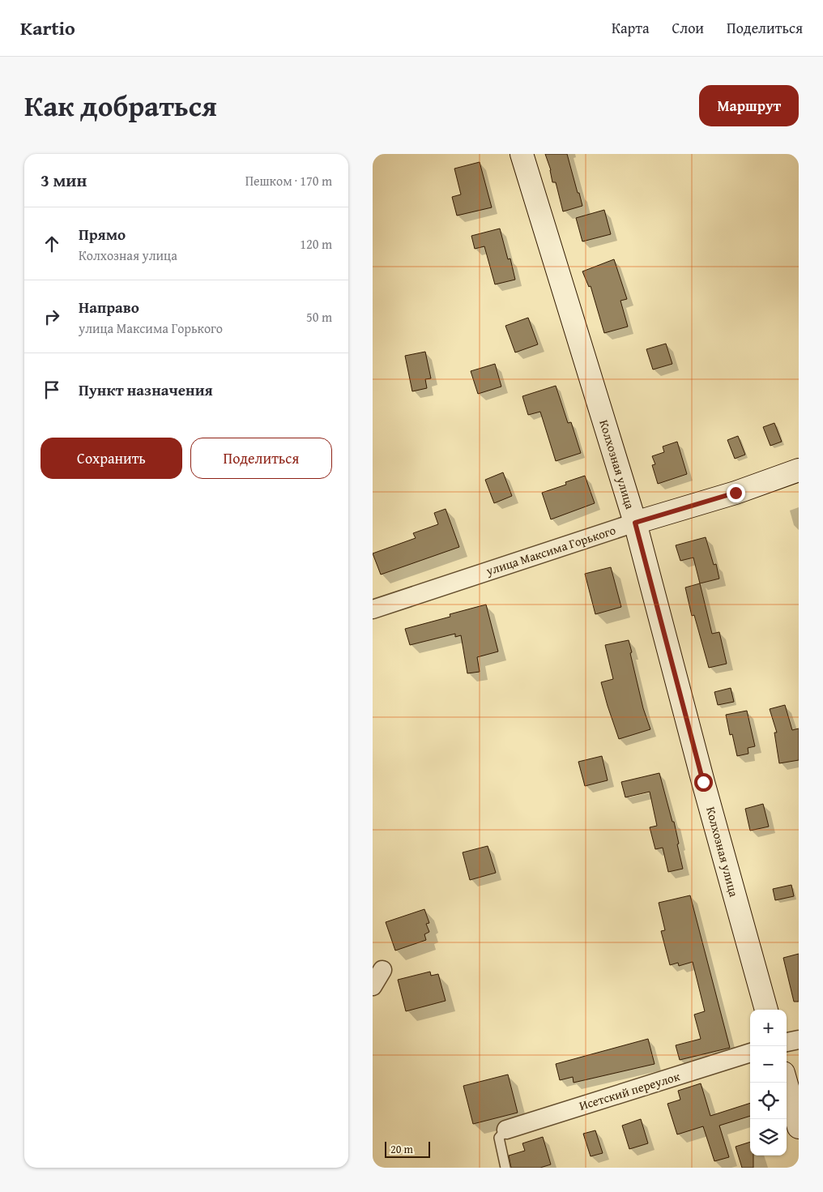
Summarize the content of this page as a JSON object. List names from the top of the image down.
{
  "streets": {
    "street": ["Колхозная улица", "улица Максима Горького", "Исетский переулок"]
  },
  "crossings": [
    ["Колхозная улица", "улица Максима Горького"]
  ],
  "scale_bar": "20 m",
  "page": {
    "header": "Kartio",
    "nav": ["Карта", "Слои", "Поделиться"],
    "title": "Как добраться",
    "buttons": [
      "Маршрут",
      ["Сохранить", "Поделиться"]
    ],
    "heading": ["3 мин", "Пешком · 170 m"],
    "list": [
      ["Прямо", "Колхозная улица", "120 m"],
      ["Направо", "улица Максима Горького", "50 m"],
      "Пункт назначения"
    ],
    "map_buttons": ["+", "−"],
    "scale": "20 m"
  }
}
